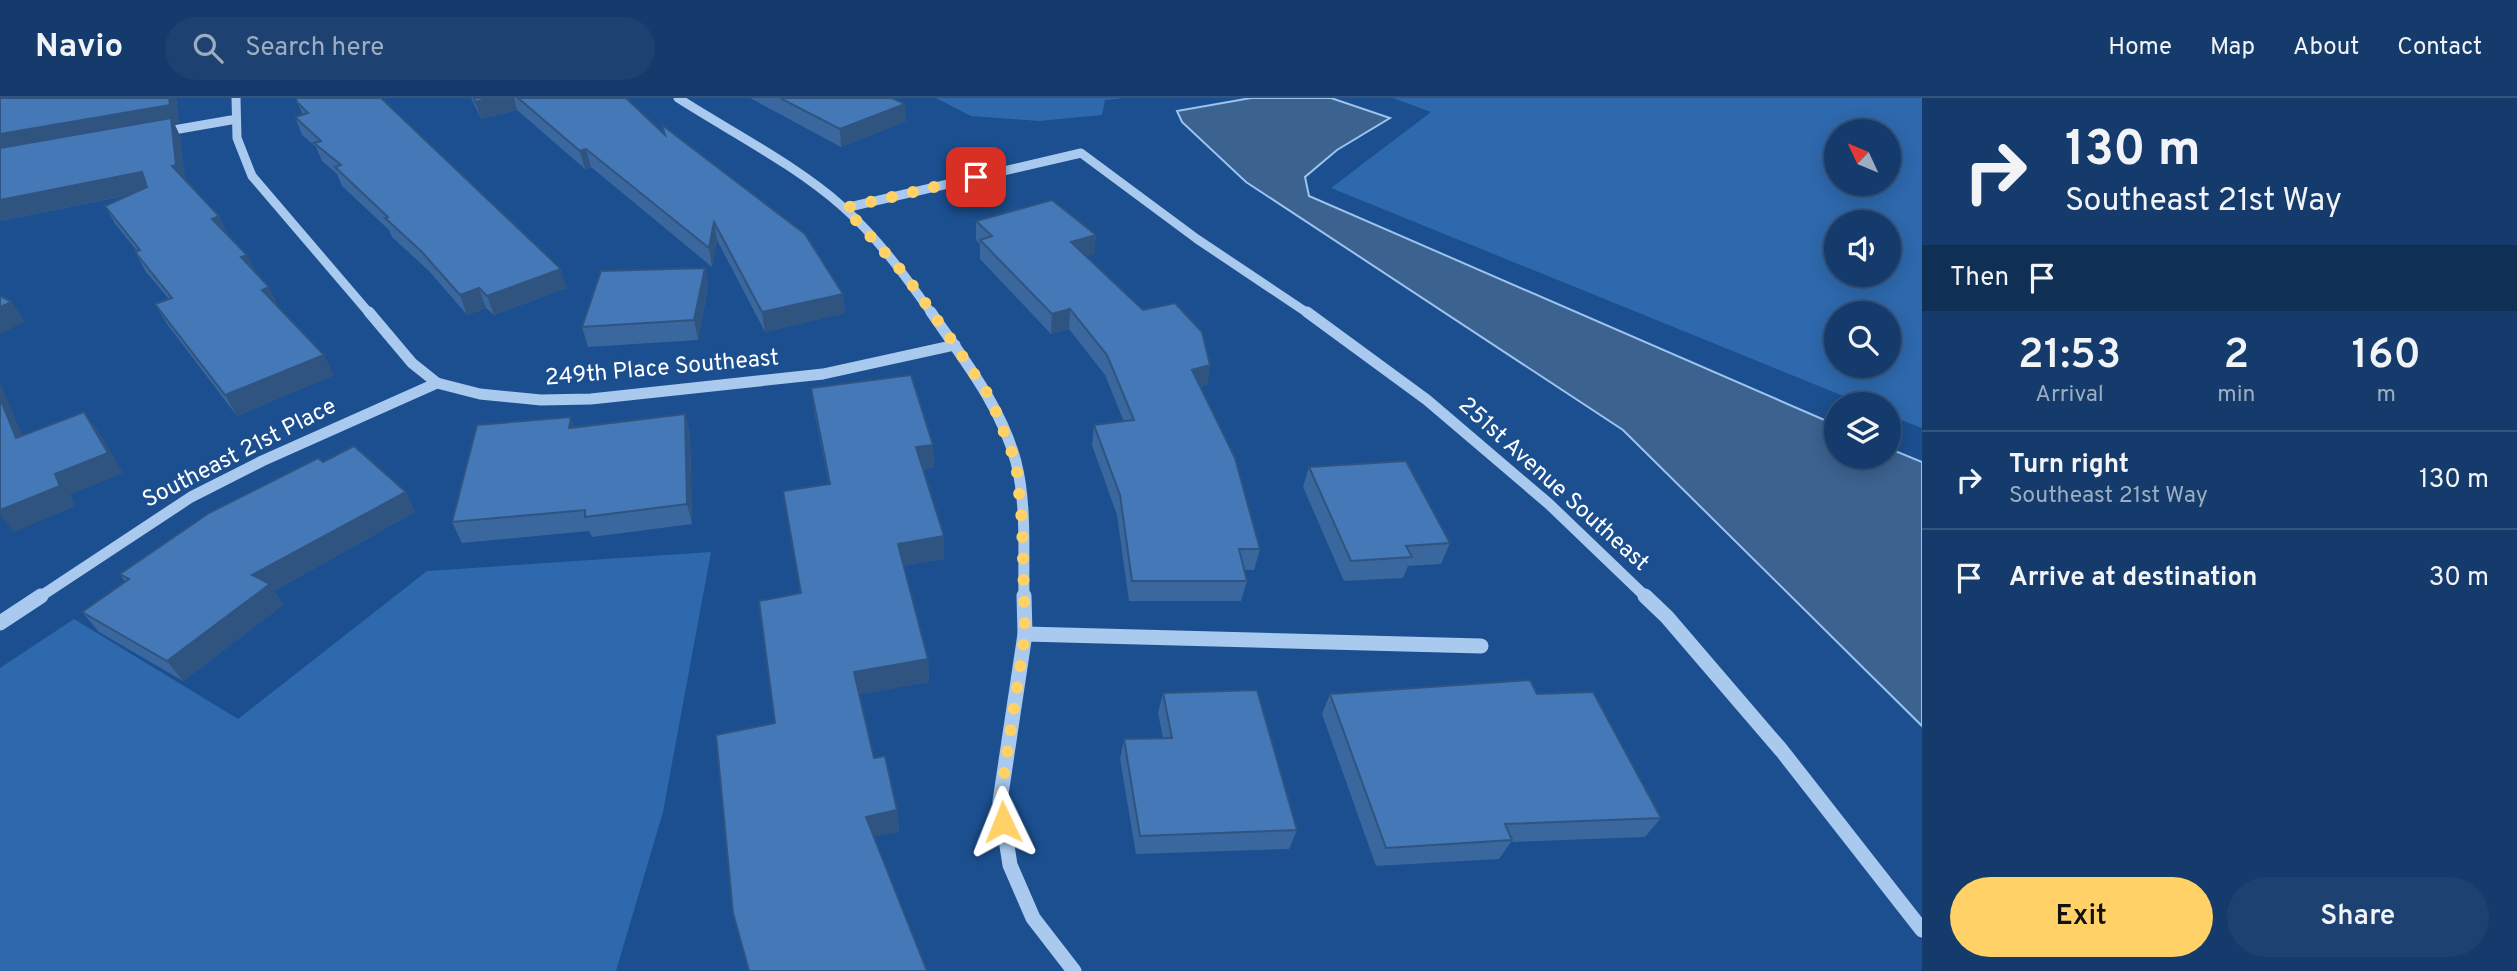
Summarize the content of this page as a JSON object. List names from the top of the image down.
{
  "streets": {
    "street": ["249th Place Southeast", "Southeast 21st Place", "251st Avenue Southeast"]
  },
  "crossings": [
    ["249th Place Southeast", "Southeast 21st Place"]
  ],
  "north": "top left",
  "page": {
    "header": "Navio",
    "search": "Search here",
    "nav": [
      "Home",
      "Map",
      "About",
      "Contact"
    ],
    "turn": ["130 m", "Southeast 21st Way"],
    "then": "Then",
    "eta": [
      "21:53",
      "Arrival",
      "2",
      "min",
      "160",
      "m"
    ],
    "list": [
      {
        "name": "Turn right",
        "note": "Southeast 21st Way",
        "value": "130 m"
      },
      {
        "name": "Arrive at destination",
        "value": "30 m"
      }
    ],
    "buttons": ["Exit", "Share"]
  }
}
